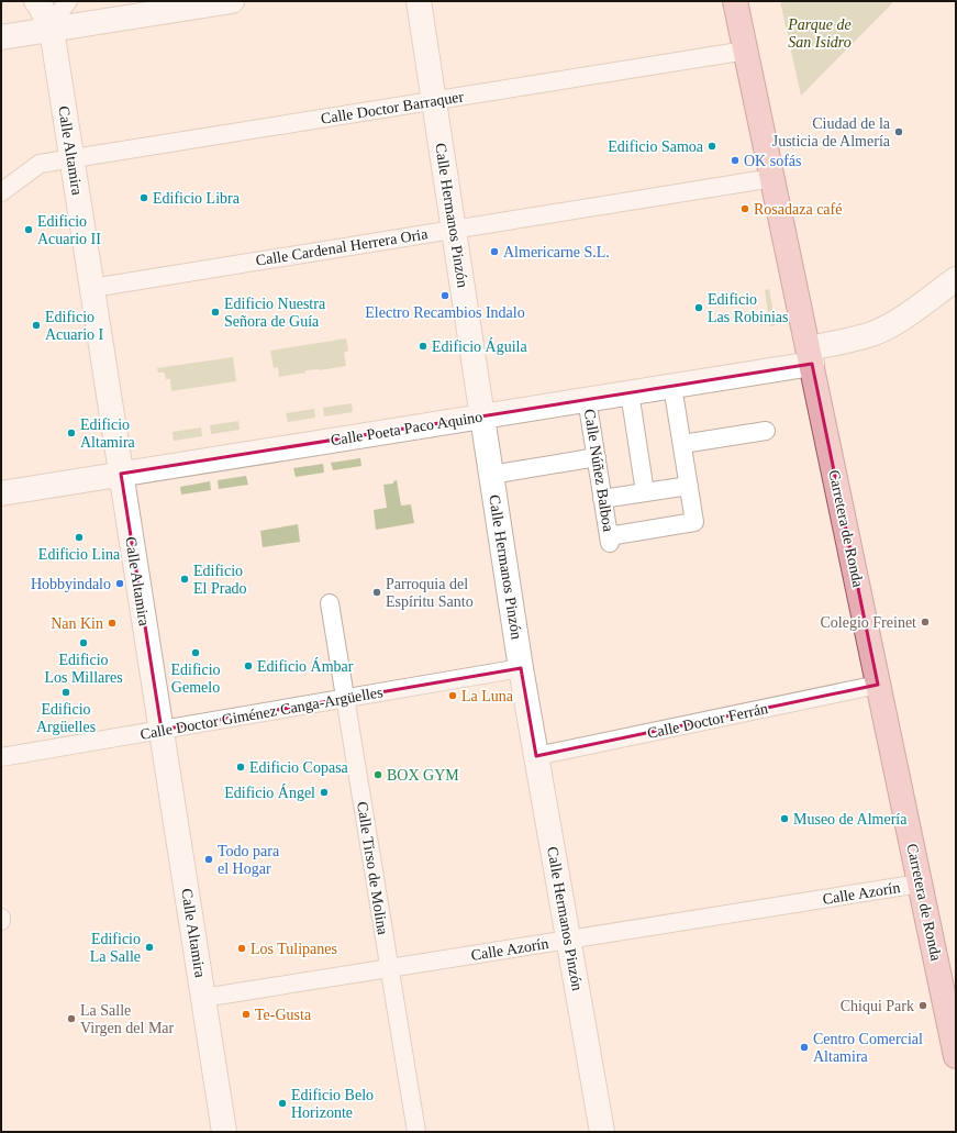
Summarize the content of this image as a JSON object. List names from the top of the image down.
{
  "streets": {
    "main road": ["Carretera de Ronda"],
    "street": [
      "Calle Doctor Barraquer",
      "Calle Altamira",
      "Calle Hermanos Pinzón",
      "Calle Cardenal Herrera Oria",
      "Calle Poeta Paco Aquino",
      "Calle Núñez Balboa",
      "Calle Doctor Giménez Canga-Argüelles",
      "Calle Doctor Ferrán",
      "Calle Tirso de Molina",
      "Calle Azorín"
    ]
  },
  "crossings": [
    ["Calle Doctor Barraquer", "Calle Altamira"],
    ["Calle Doctor Barraquer", "Calle Hermanos Pinzón"],
    ["Calle Doctor Barraquer", "Carretera de Ronda"],
    ["Calle Altamira", "Calle Cardenal Herrera Oria"],
    ["Calle Altamira", "Calle Poeta Paco Aquino"],
    ["Calle Altamira", "Calle Doctor Giménez Canga-Argüelles"],
    ["Calle Altamira", "Calle Azorín"],
    ["Calle Hermanos Pinzón", "Calle Cardenal Herrera Oria"],
    ["Calle Hermanos Pinzón", "Calle Poeta Paco Aquino"],
    ["Calle Hermanos Pinzón", "Calle Doctor Giménez Canga-Argüelles"],
    ["Calle Hermanos Pinzón", "Calle Doctor Ferrán"],
    ["Calle Hermanos Pinzón", "Calle Azorín"],
    ["Calle Cardenal Herrera Oria", "Carretera de Ronda"],
    ["Calle Poeta Paco Aquino", "Calle Núñez Balboa"],
    ["Calle Poeta Paco Aquino", "Carretera de Ronda"],
    ["Carretera de Ronda", "Calle Doctor Ferrán"],
    ["Carretera de Ronda", "Calle Azorín"],
    ["Calle Doctor Giménez Canga-Argüelles", "Calle Tirso de Molina"],
    ["Calle Tirso de Molina", "Calle Azorín"]
  ],
  "parks": ["Parque de San Isidro"],
  "places": [
    "Ciudad de la Justicia de Almería",
    "Edificio Samoa",
    "OK sofás",
    "Edificio Libra",
    "Rosadaza café",
    "Edificio Acuario II",
    "Almericarne S.L.",
    "Electro Recambios Indalo",
    "Edificio Las Robinias",
    "Edificio Nuestra Señora de Guía",
    "Edificio Acuario I",
    "Edificio Águila",
    "Edificio Altamira",
    "Edificio Lina",
    "Edificio El Prado",
    "Hobbyindalo",
    "Parroquia del Espíritu Santo",
    "Colegio Freinet",
    "Nan Kin",
    "Edificio Los Millares",
    "Edificio Gemelo",
    "Edificio Ámbar",
    "Edificio Argüelles",
    "La Luna",
    "Edificio Copasa",
    "BOX GYM",
    "Edificio Ángel",
    "Museo de Almería",
    "Todo para el Hogar",
    "Edificio La Salle",
    "Los Tulipanes",
    "Chiqui Park",
    "Te-Gusta",
    "La Salle Virgen del Mar",
    "Centro Comercial Altamira",
    "Edificio Belo Horizonte"
  ]
}
